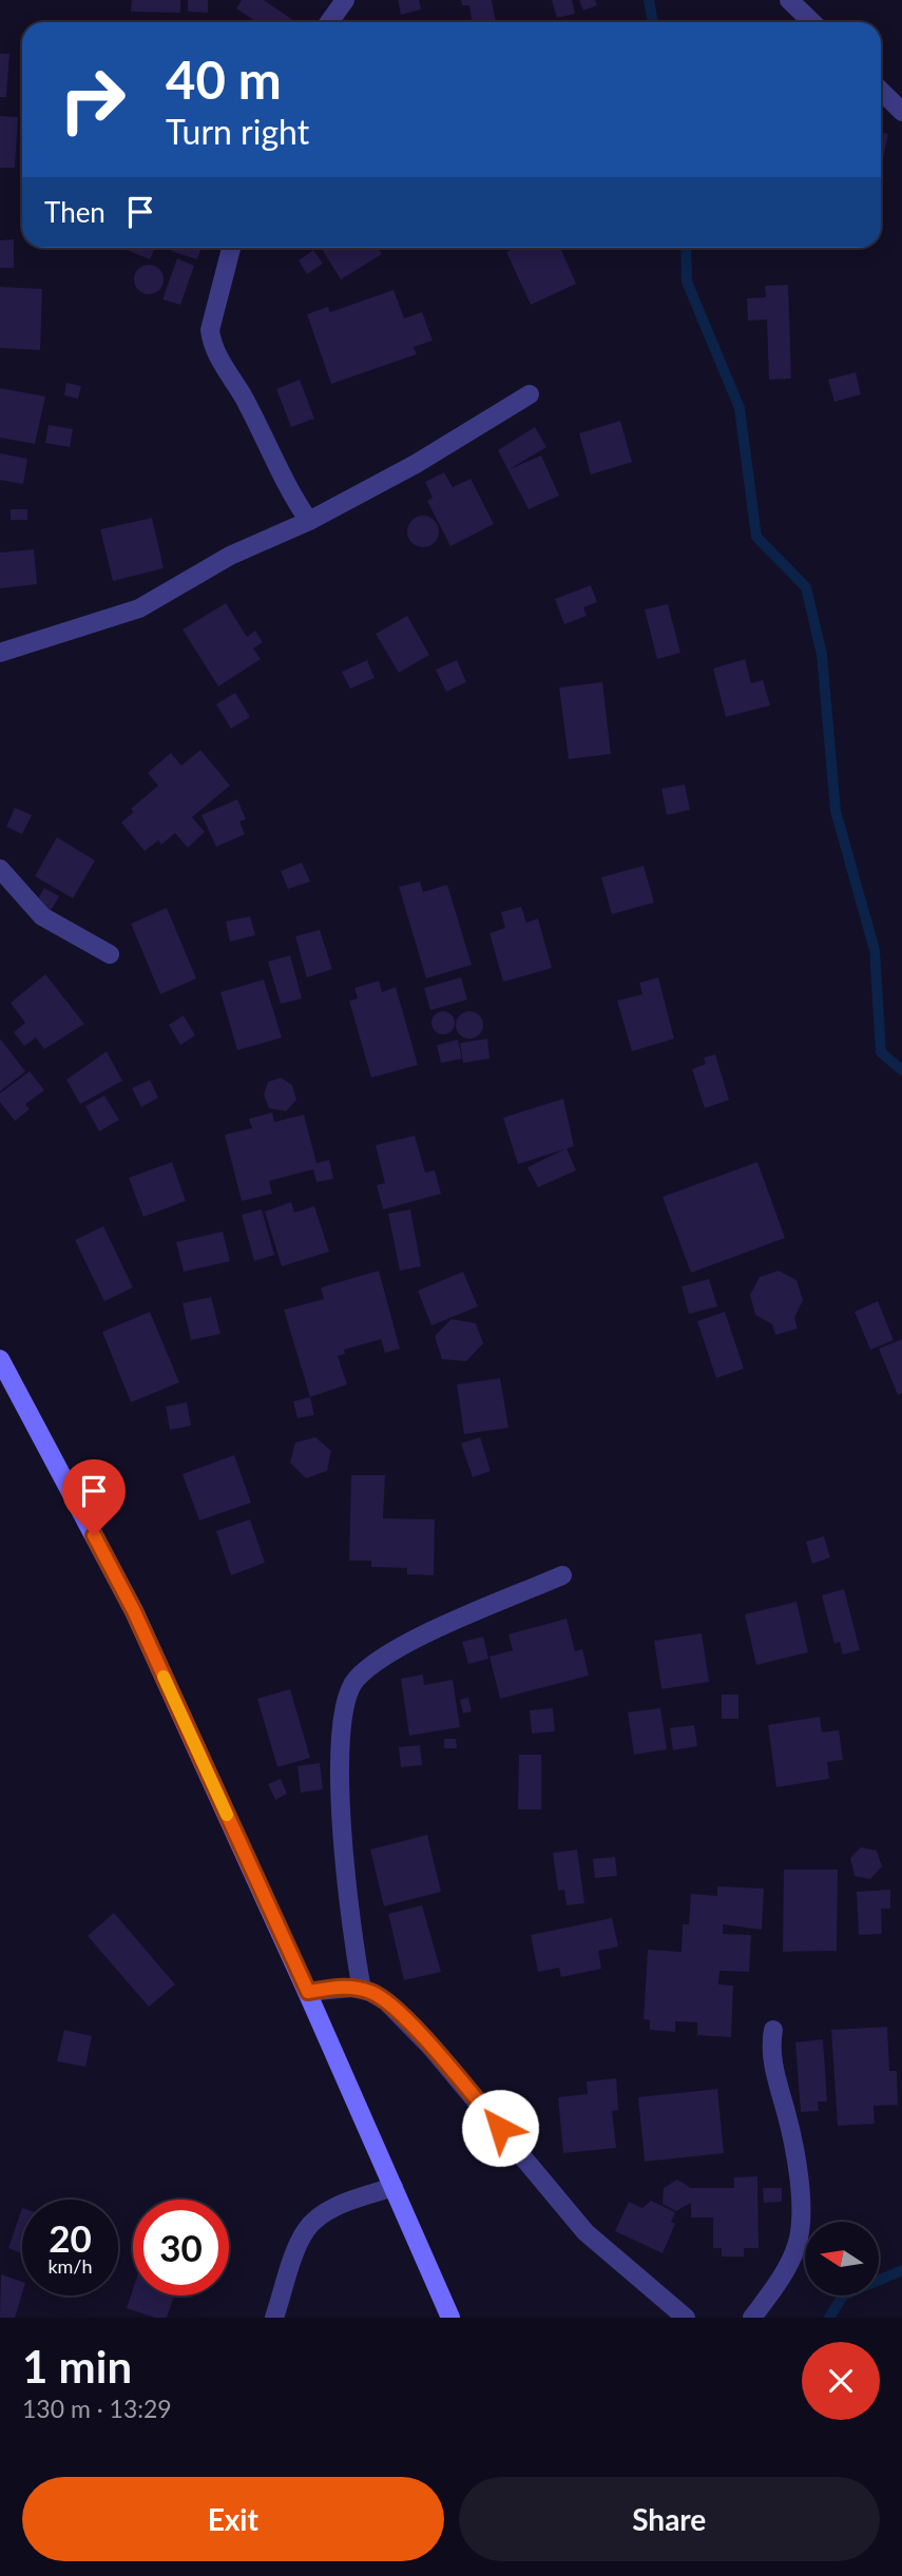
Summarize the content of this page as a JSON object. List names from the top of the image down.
{
  "north": "left",
  "page": {
    "turn": ["40 m", "Turn right"],
    "then": "Then",
    "speed": "20 km/h",
    "limit": "30",
    "heading": ["1 min", "130 m · 13:29"],
    "buttons": ["Exit", "Share"]
  }
}
